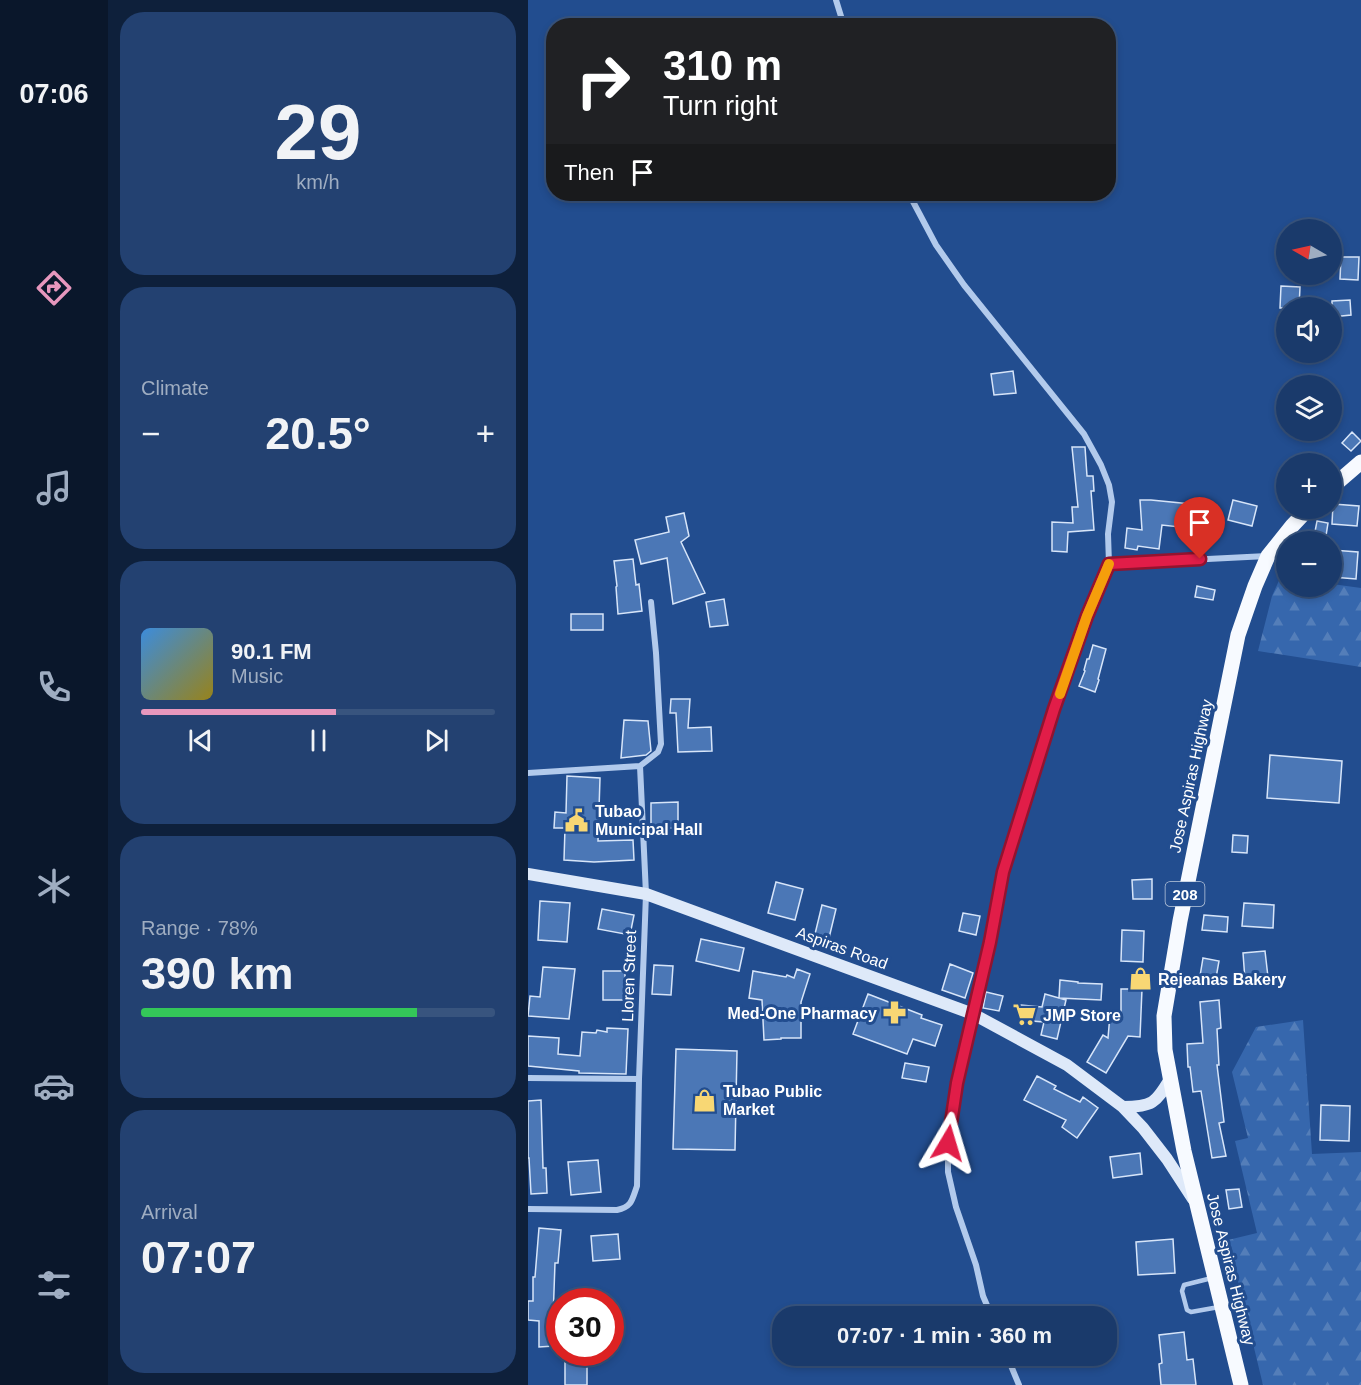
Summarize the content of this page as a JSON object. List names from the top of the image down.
{
  "streets": {
    "main road": ["Jose Aspiras Highway", "208", "Aspiras Road"],
    "street": ["Lloren Street"]
  },
  "crossings": [
    ["Jose Aspiras Highway", "Aspiras Road"],
    ["Aspiras Road", "Lloren Street"]
  ],
  "places": {
    "public building": ["Tubao Municipal Hall"],
    "shop": ["Rejeanas Bakery", "Tubao Public Market"],
    "pharmacy": ["Med-One Pharmacy"],
    "supermarket": ["JMP Store"]
  },
  "north": "left",
  "page": {
    "tabs": "07:06",
    "tile": [
      ["29", "km/h"],
      "Climate",
      ["Range · 78%", "390 km"],
      ["Arrival", "07:07"]
    ],
    "turn": ["310 m", "Turn right"],
    "then": "Then",
    "map_buttons": ["+", "−"],
    "heat": ["−", "20.5°", "+"],
    "song": ["90.1 FM", "Music"],
    "limit": "30",
    "trip": "07:07 · 1 min · 360 m"
  }
}
